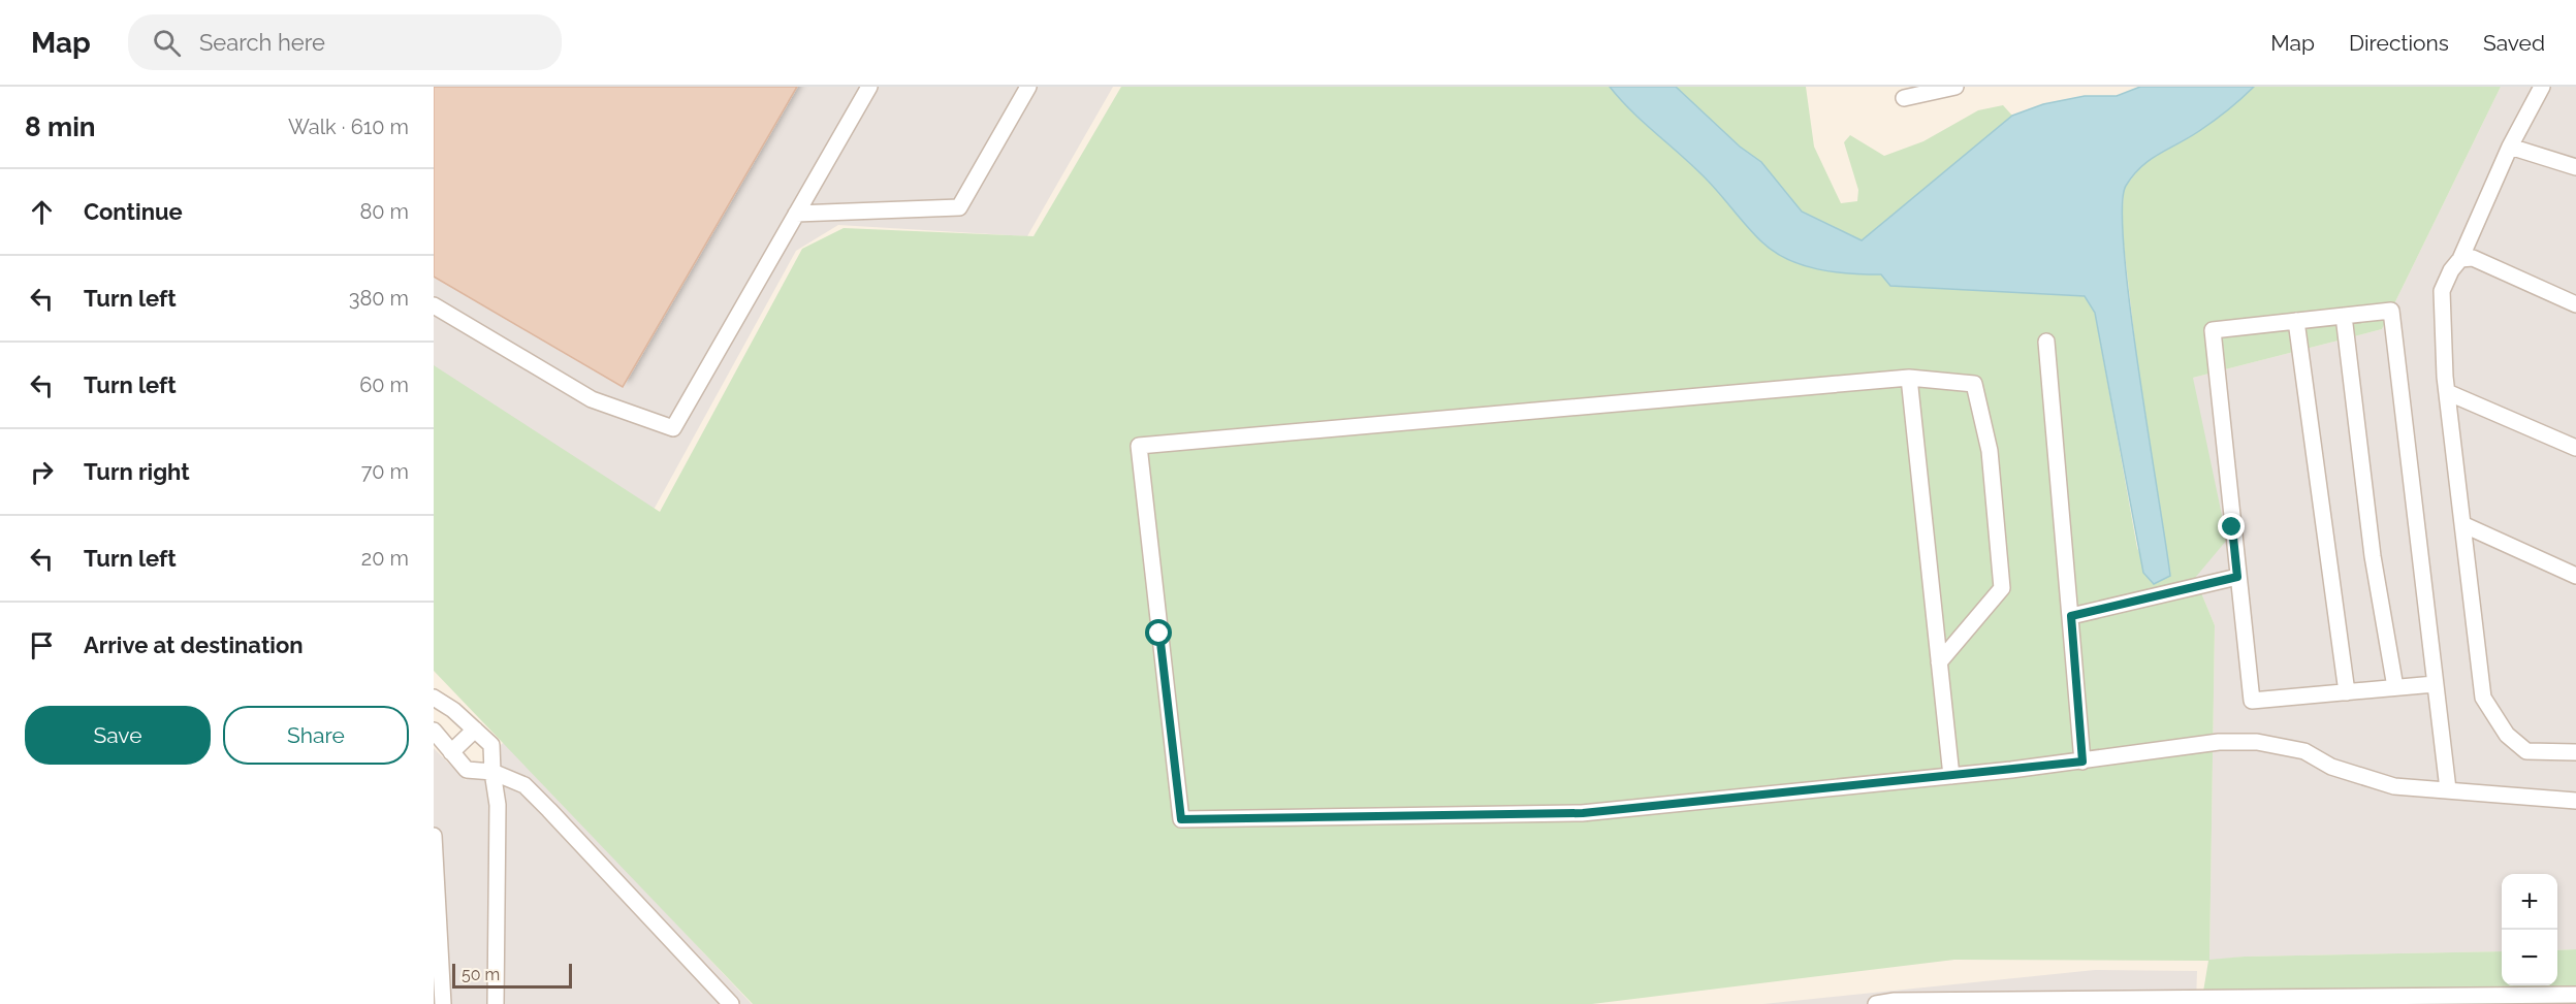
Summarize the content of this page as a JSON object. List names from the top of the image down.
{
  "scale_bar": "50 m",
  "page": {
    "header": "Map",
    "search": "Search here",
    "nav": ["Map", "Directions", "Saved"],
    "heading": ["8 min", "Walk · 610 m"],
    "list": [
      ["Continue", "80 m"],
      ["Turn left", "380 m"],
      ["Turn left", "60 m"],
      ["Turn right", "70 m"],
      ["Turn left", "20 m"],
      "Arrive at destination"
    ],
    "buttons": ["Save", "Share"],
    "map_buttons": ["+", "−"],
    "scale": "50 m"
  }
}
